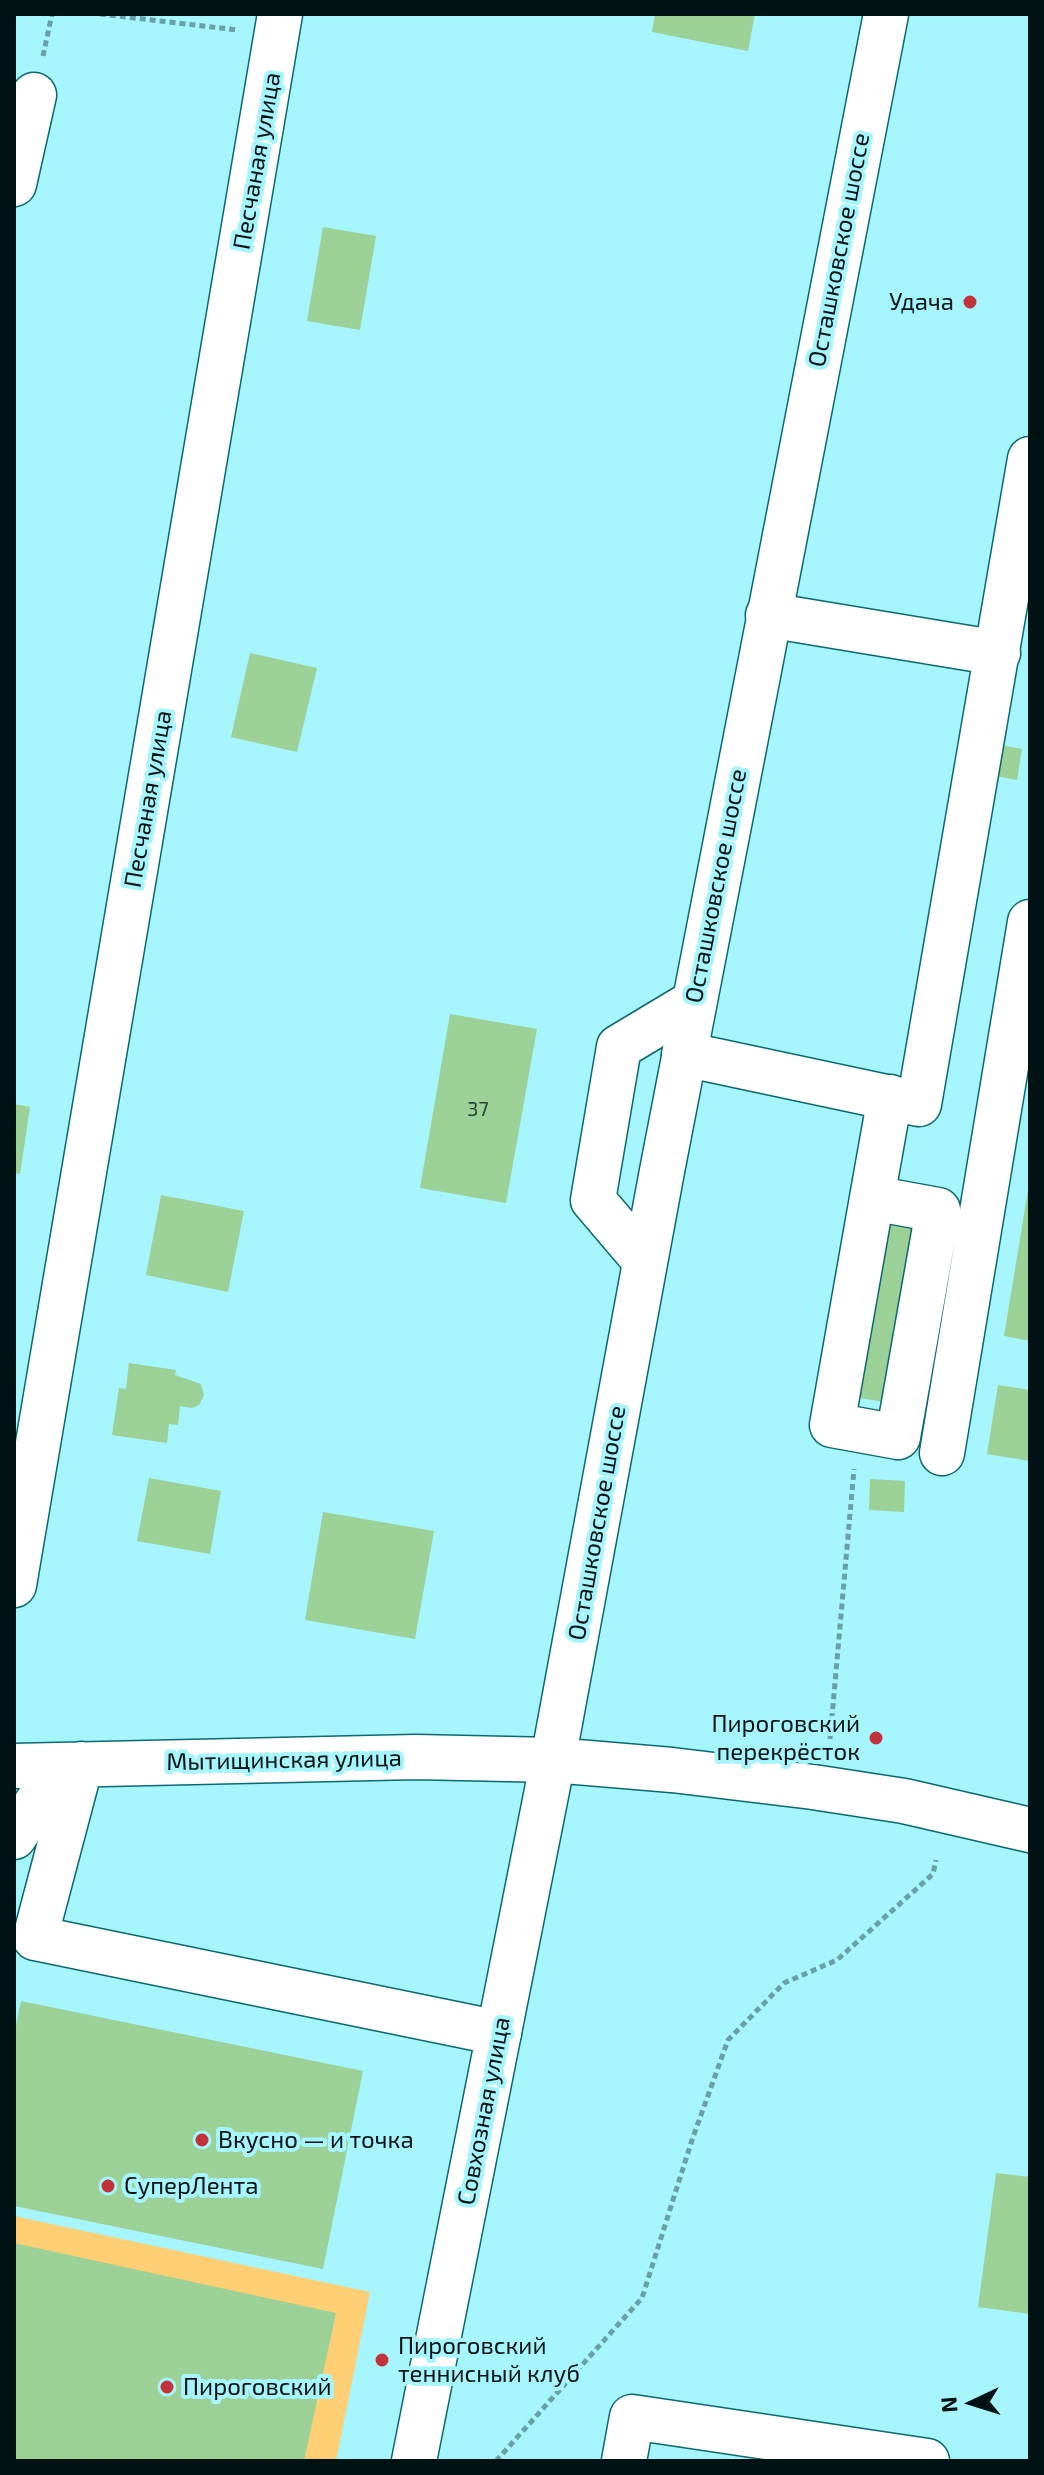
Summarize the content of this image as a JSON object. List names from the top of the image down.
{
  "streets": {
    "main road": [
      "Песчаная улица",
      "Осташковское шоссе",
      "Мытищинская улица",
      "Совхозная улица"
    ]
  },
  "crossings": [
    ["Осташковское шоссе", "Мытищинская улица"],
    ["Осташковское шоссе", "Совхозная улица"],
    ["Мытищинская улица", "Совхозная улица"]
  ],
  "places": [
    "Удача",
    "Пироговский перекрёсток",
    "Вкусно — и точка",
    "СуперЛента",
    "Пироговский теннисный клуб",
    "Пироговский"
  ],
  "house_numbers": ["37"],
  "north": "left"
}
